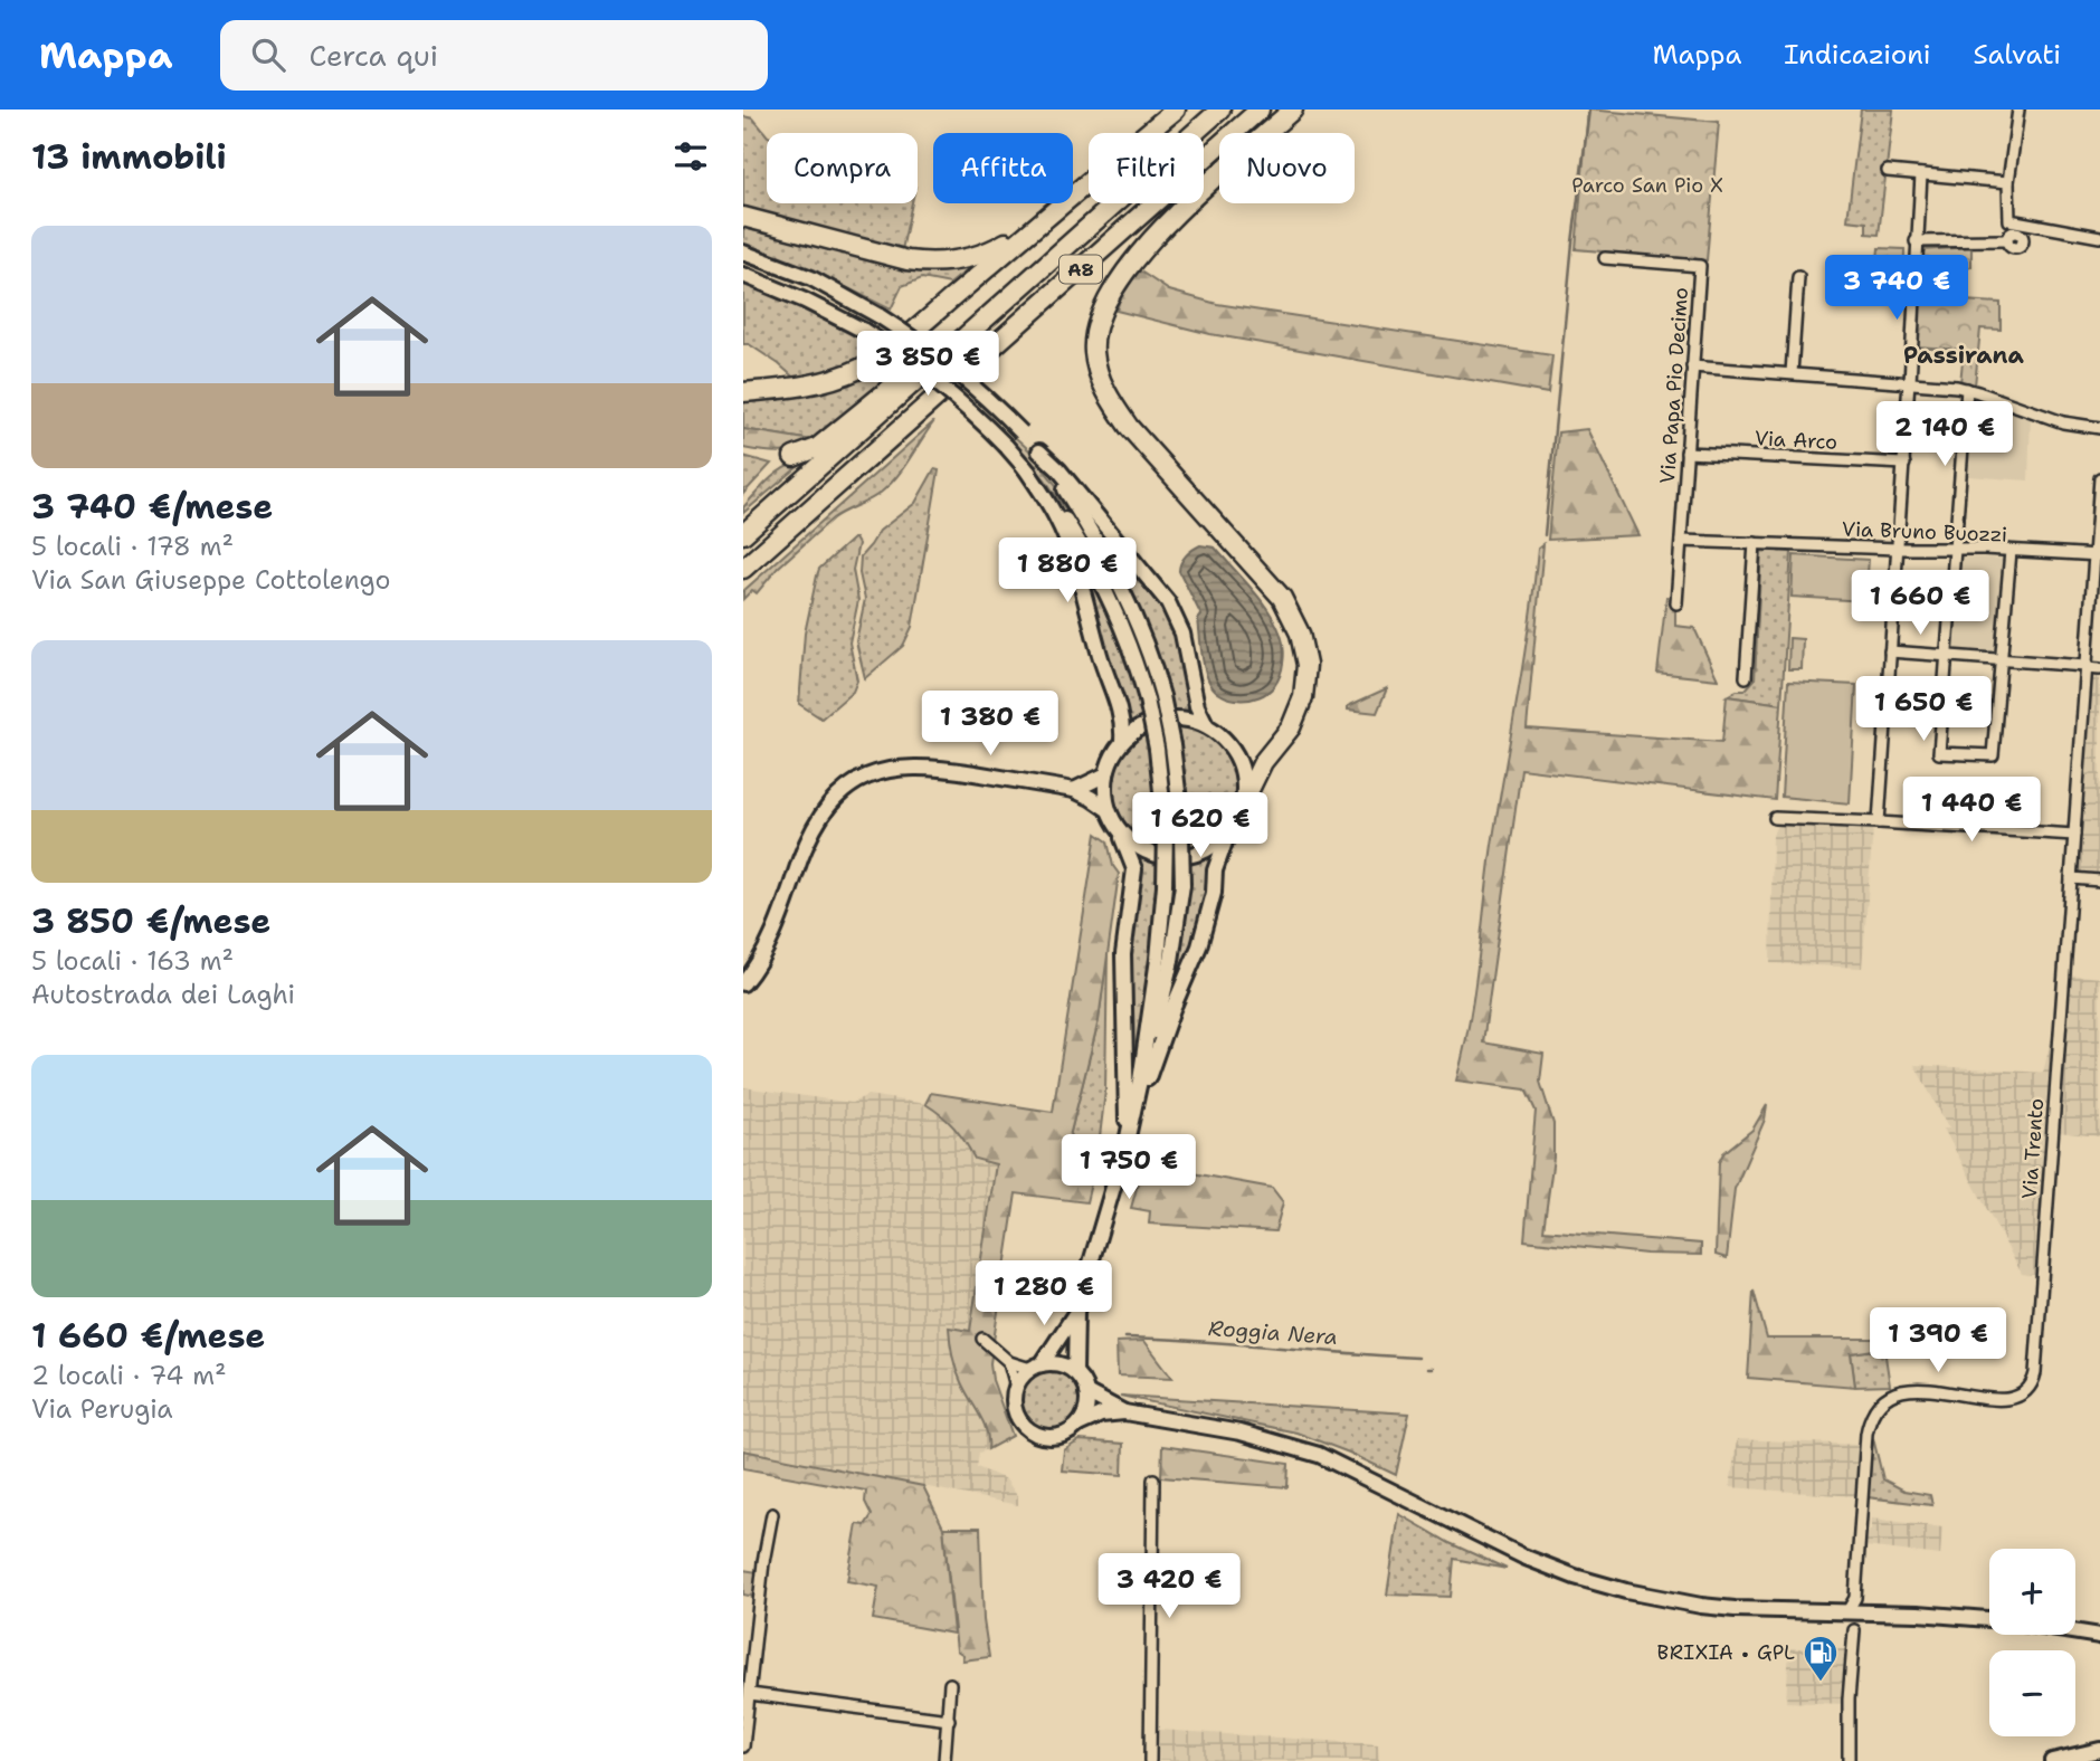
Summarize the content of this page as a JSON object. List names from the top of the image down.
{
  "streets": {
    "highway": ["A8"],
    "street": [
      "Via Papa Pio Decimo",
      "Via Arco",
      "Via Bruno Buozzi",
      "Via Trento"
    ]
  },
  "crossings": [
    ["Via Papa Pio Decimo", "Via Arco"],
    ["Via Papa Pio Decimo", "Via Bruno Buozzi"],
    ["Via Bruno Buozzi", "Via Trento"]
  ],
  "districts": ["Passirana"],
  "water": ["Roggia Nera"],
  "parks": ["Parco San Pio X"],
  "places": {
    "fuel station": ["BRIXIA • GPL"]
  },
  "page": {
    "header": "Mappa",
    "search": "Cerca qui",
    "nav": ["Mappa", "Indicazioni", "Salvati"],
    "heading": "13 immobili",
    "chip": [
      "Compra",
      "Affitta",
      "Filtri",
      "Nuovo"
    ],
    "list": [
      {
        "name": "3 740 €/mese",
        "note": "5 locali · 178 m² · Via San Giuseppe Cottolengo"
      },
      {
        "name": "3 850 €/mese",
        "note": "5 locali · 163 m² · Autostrada dei Laghi"
      },
      {
        "name": "1 660 €/mese",
        "note": "2 locali · 74 m² · Via Perugia"
      }
    ],
    "price": [
      "3 740 €",
      "3 850 €",
      "2 140 €",
      "1 880 €",
      "1 660 €",
      "1 650 €",
      "1 380 €",
      "1 440 €",
      "1 620 €",
      "1 750 €",
      "1 280 €",
      "1 390 €",
      "3 420 €"
    ],
    "map_buttons": ["+", "−"]
  }
}
